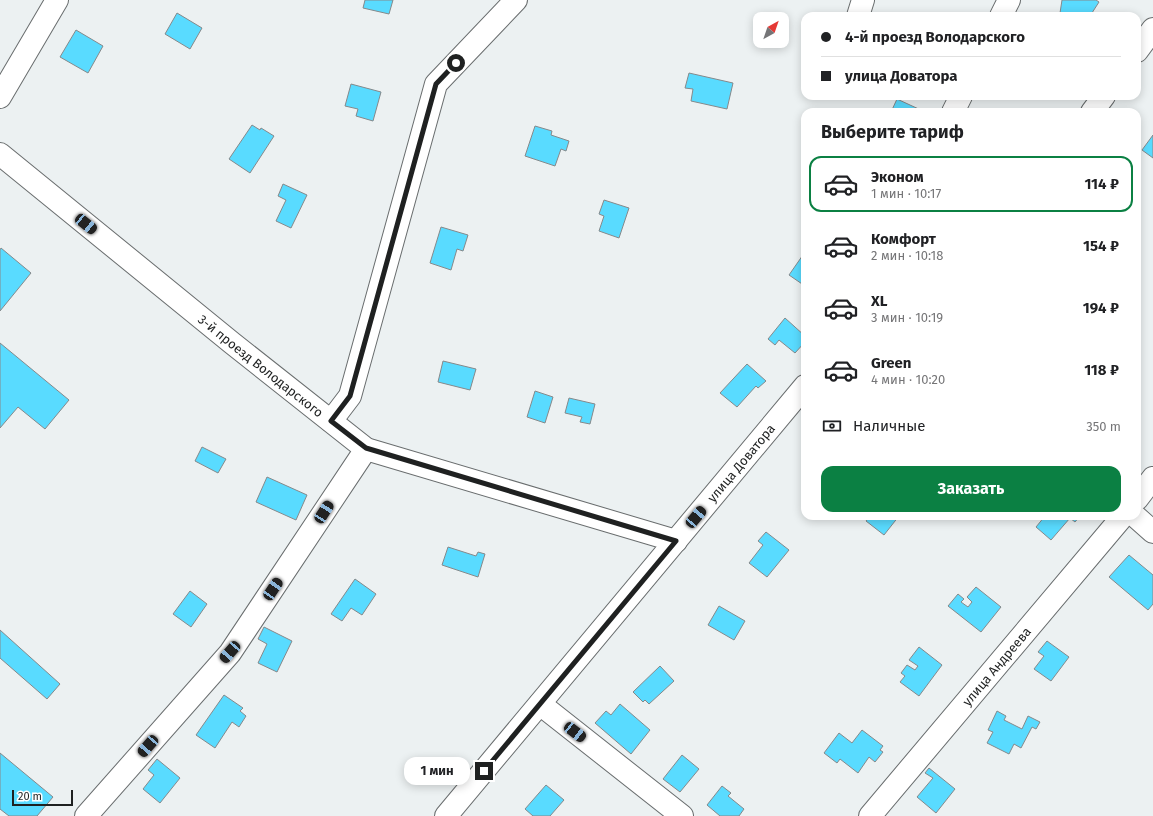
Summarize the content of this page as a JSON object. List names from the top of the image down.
{
  "streets": {
    "street": ["3-й проезд Володарского", "улица Доватора", "улица Андреева"]
  },
  "crossings": [
    ["3-й проезд Володарского", "улица Доватора"]
  ],
  "scale_bar": "20 m",
  "north": "top right",
  "page": {
    "banner": ["4-й проезд Володарского", "улица Доватора"],
    "heading": "Выберите тариф",
    "list": [
      {
        "name": "Эконом",
        "note": "1 мин · 10:17",
        "value": "114 ₽"
      },
      {
        "name": "Комфорт",
        "note": "2 мин · 10:18",
        "value": "154 ₽"
      },
      {
        "name": "XL",
        "note": "3 мин · 10:19",
        "value": "194 ₽"
      },
      {
        "name": "Green",
        "note": "4 мин · 10:20",
        "value": "118 ₽"
      }
    ],
    "pay": ["Наличные", "350 m"],
    "buttons": "Заказать",
    "bubble": "1 мин",
    "scale": "20 m"
  }
}
